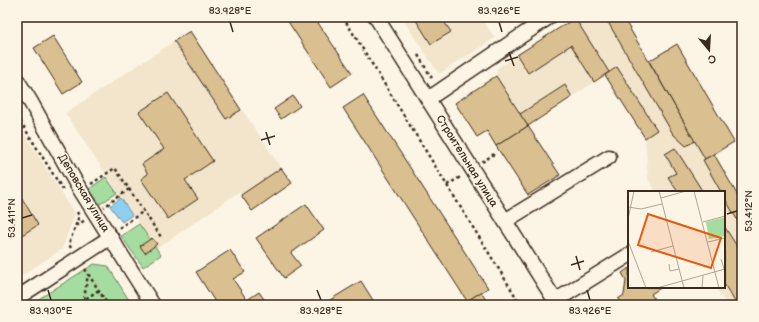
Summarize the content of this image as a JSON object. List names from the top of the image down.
{
  "streets": {
    "street": ["Строительная улица", "Деповская улица"]
  },
  "north": "bottom",
  "coordinates": [
    "83.928°E",
    "83.926°E",
    "53.412°N",
    "53.411°N",
    "83.930°E"
  ]
}
